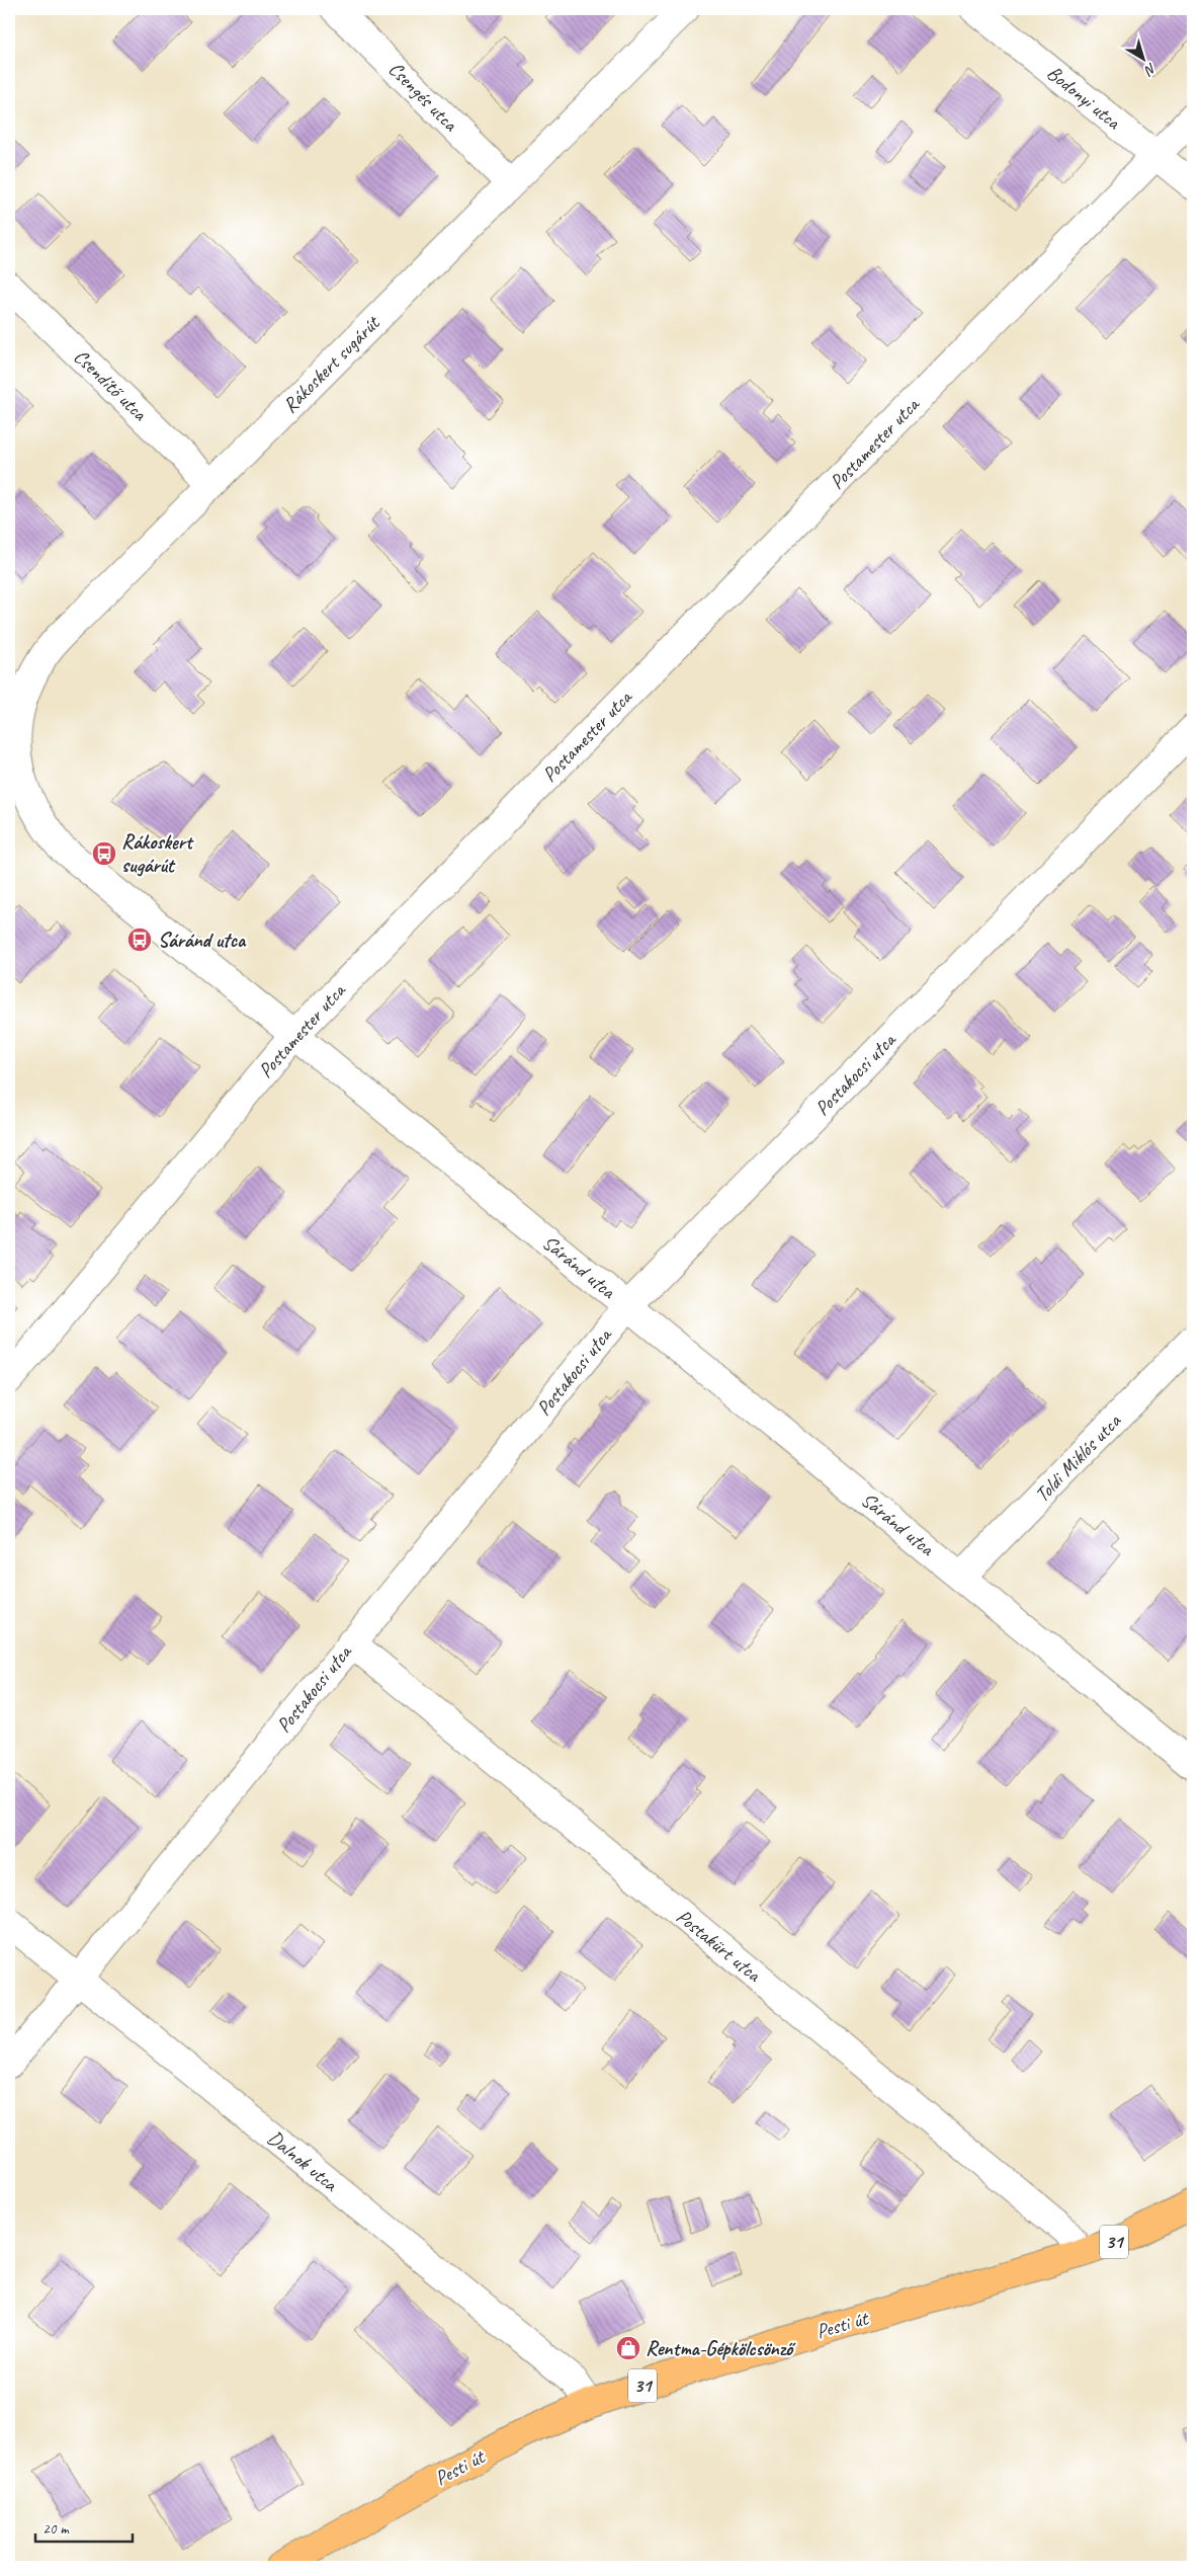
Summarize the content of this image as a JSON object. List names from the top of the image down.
{
  "streets": {
    "main road": ["31", "Pesti út"],
    "street": [
      "Csengés utca",
      "Bodonyi utca",
      "Rákoskert sugárút",
      "Csendítő utca",
      "Postamester utca",
      "Postakocsi utca",
      "Sáránd utca",
      "Toldi Miklós utca",
      "Postakürt utca",
      "Dalnok utca"
    ]
  },
  "crossings": [
    ["Csengés utca", "Rákoskert sugárút"],
    ["Bodonyi utca", "Postamester utca"],
    ["Rákoskert sugárút", "Csendítő utca"],
    ["Rákoskert sugárút", "Sáránd utca"],
    ["Postamester utca", "Sáránd utca"],
    ["Postakocsi utca", "Sáránd utca"],
    ["Postakocsi utca", "Postakürt utca"],
    ["Postakocsi utca", "Dalnok utca"],
    ["Sáránd utca", "Toldi Miklós utca"],
    ["Postakürt utca", "Pesti út"],
    ["Dalnok utca", "Pesti út"]
  ],
  "places": {
    "bus stop": ["Rákoskert sugárút", "Sáránd utca"],
    "shop": ["Rentma-Gépkölcsönző"]
  },
  "scale_bar": "20 m",
  "north": "bottom right"
}
